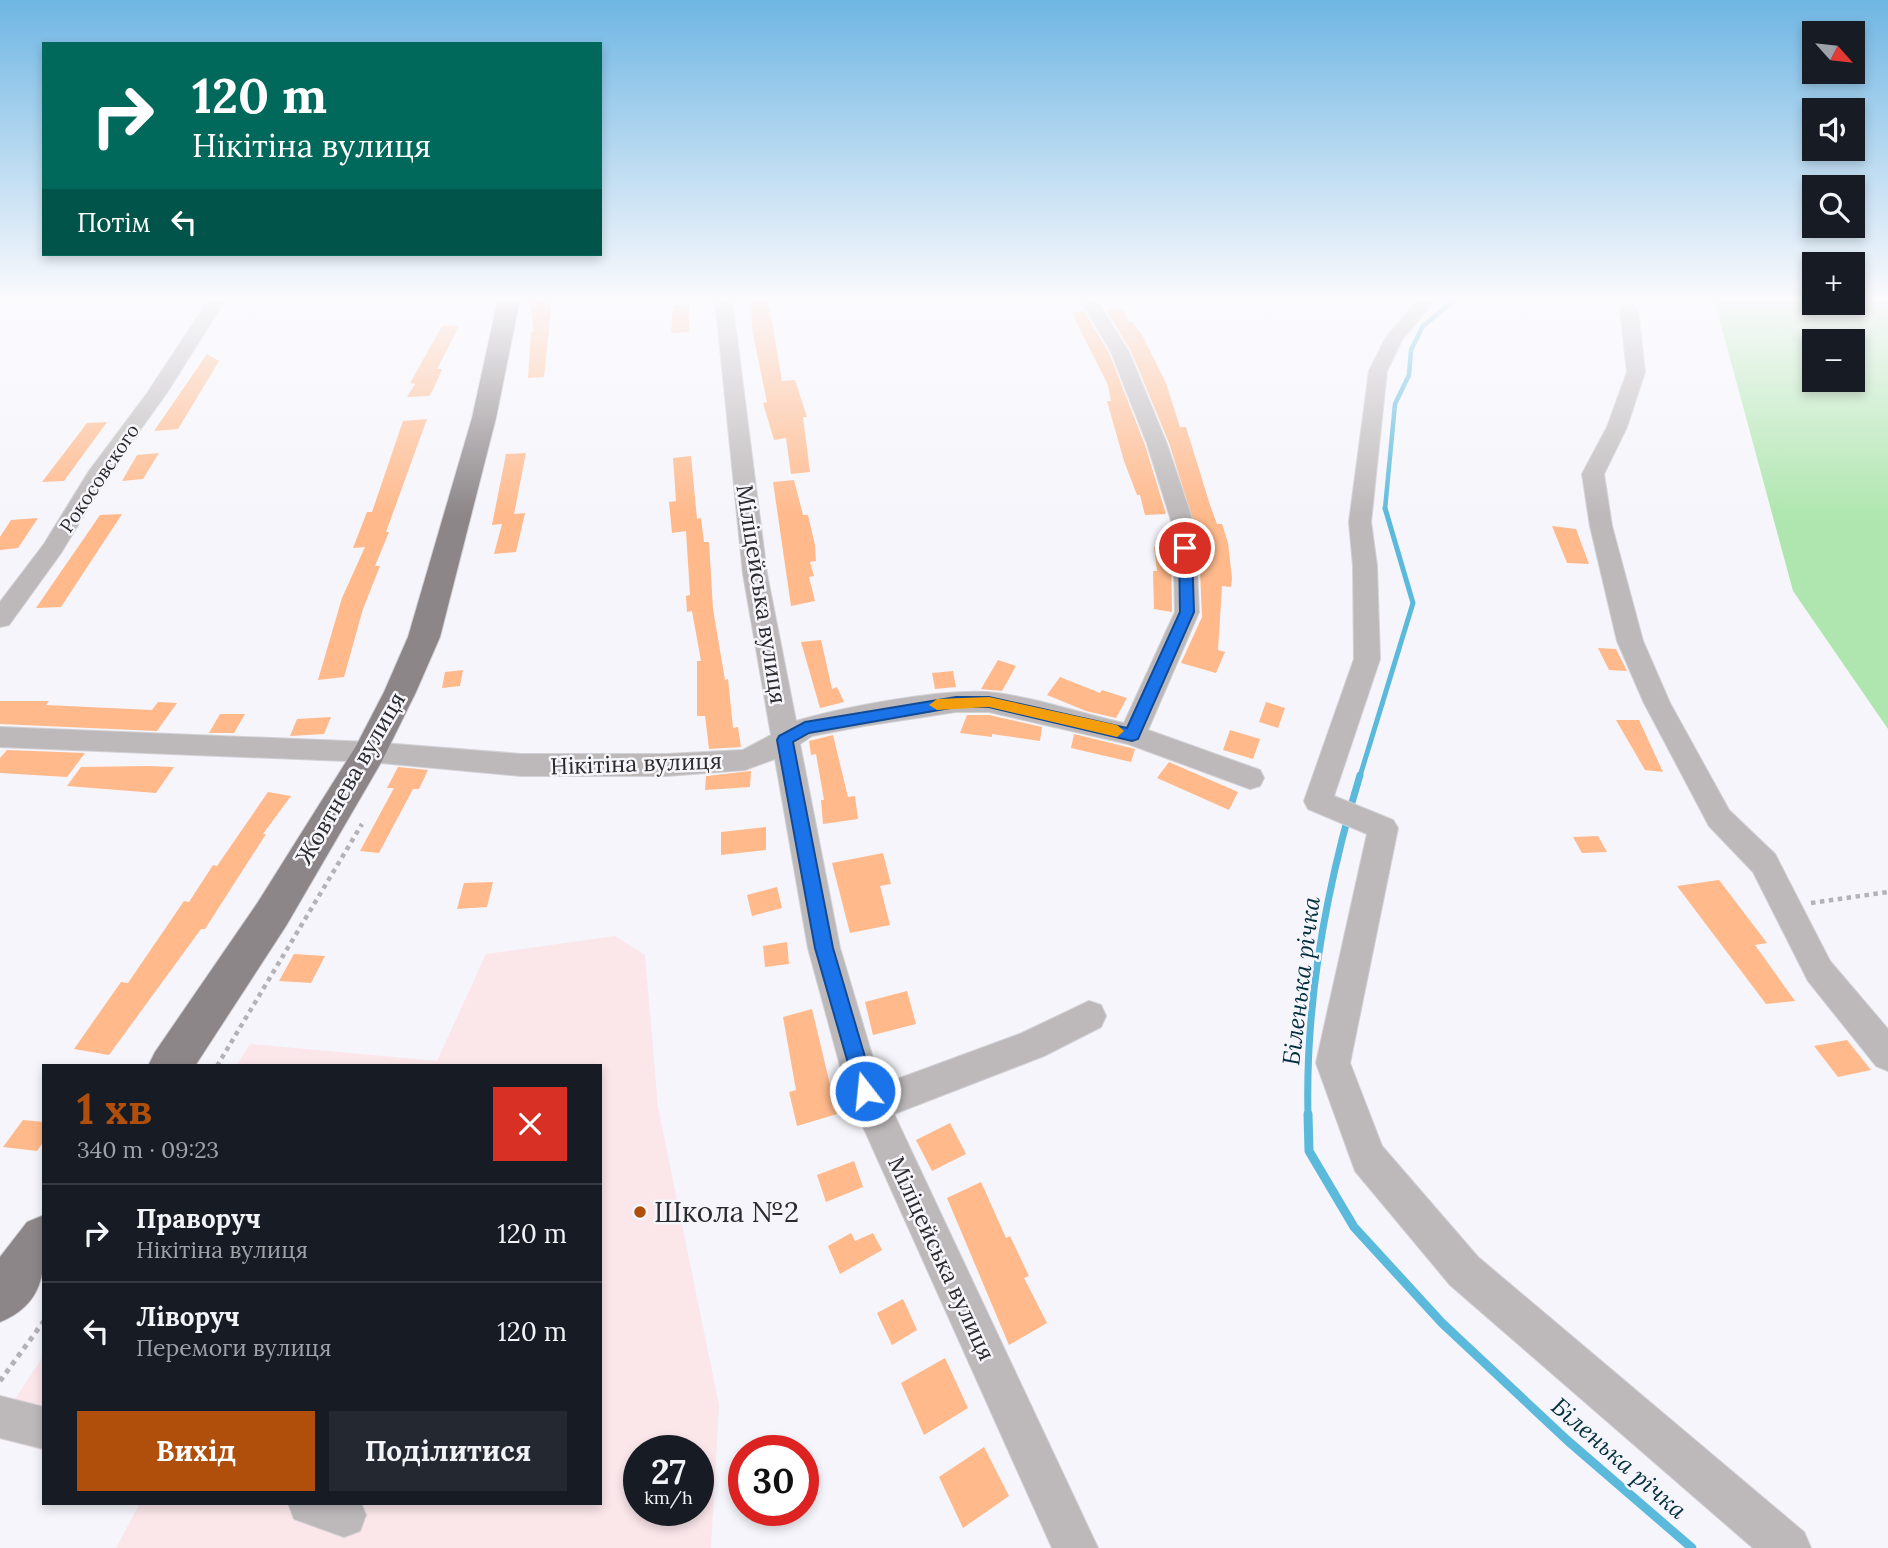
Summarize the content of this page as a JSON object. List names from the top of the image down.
{
  "streets": {
    "main road": ["Жовтнева вулиця"],
    "street": ["Рокосовского", "Міліцейська вулиця", "Нікітіна вулиця"]
  },
  "crossings": [
    ["Міліцейська вулиця", "Нікітіна вулиця"],
    ["Нікітіна вулиця", "Жовтнева вулиця"]
  ],
  "water": ["Біленька річка"],
  "places": ["Школа №2"],
  "north": "bottom right",
  "page": {
    "map_buttons": ["+", "−"],
    "turn": ["120 m", "Нікітіна вулиця"],
    "then": "Потім",
    "heading": ["1 хв", "340 m · 09:23"],
    "list": [
      {
        "name": "Праворуч",
        "note": "Нікітіна вулиця",
        "value": "120 m"
      },
      {
        "name": "Ліворуч",
        "note": "Перемоги вулиця",
        "value": "120 m"
      }
    ],
    "buttons": ["Вихід", "Поділитися"],
    "speed": "27 km/h",
    "limit": "30"
  }
}
